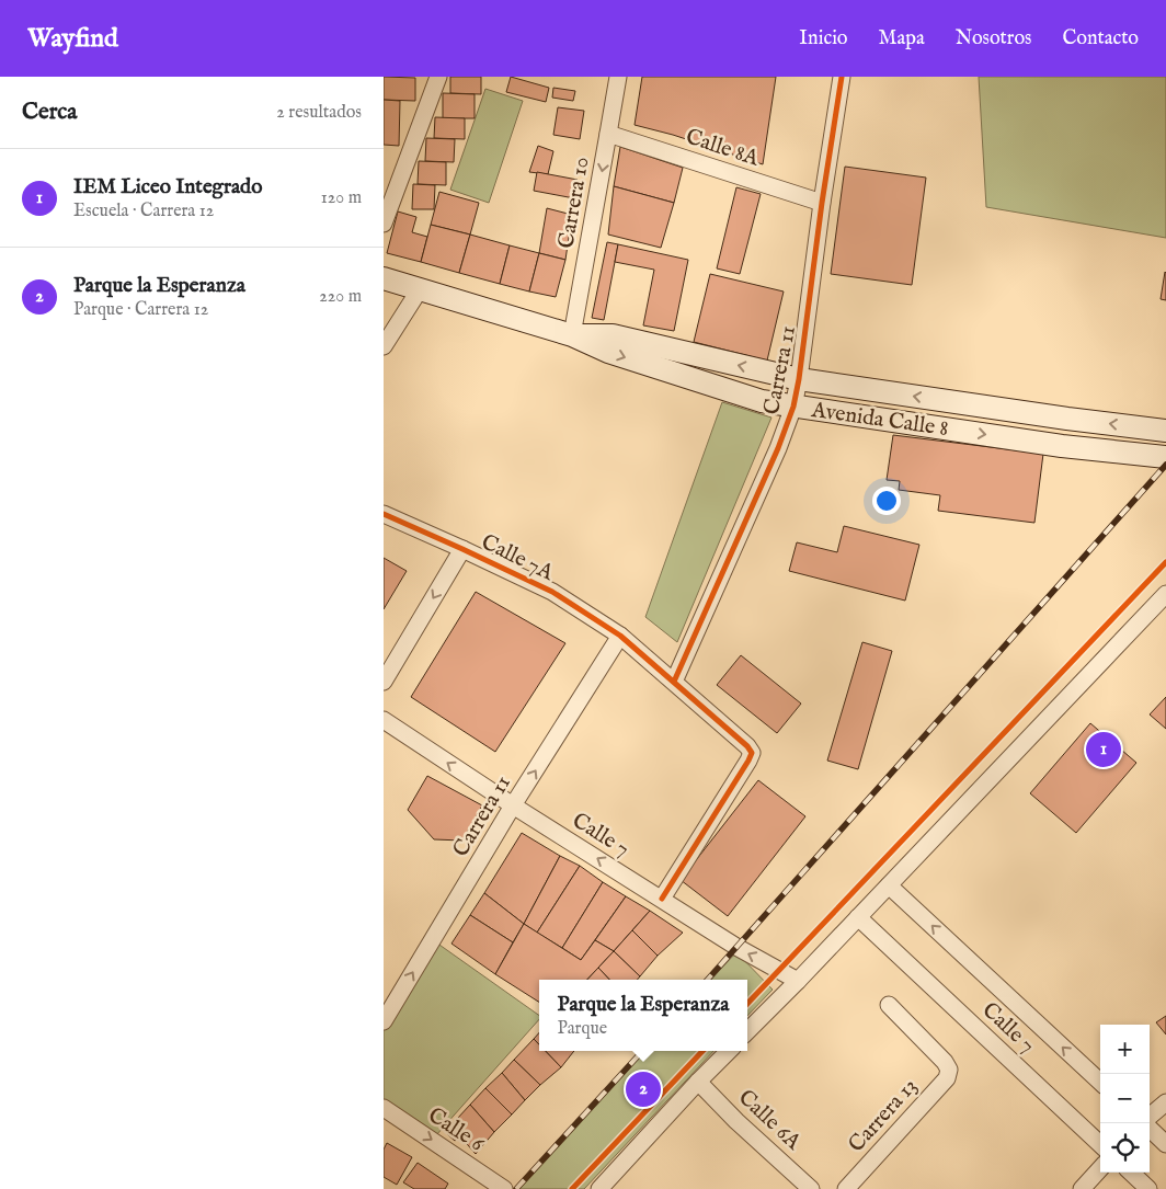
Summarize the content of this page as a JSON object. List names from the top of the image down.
{
  "streets": {
    "main road": ["Avenida Calle 8"],
    "street": [
      "Calle 8A",
      "Carrera 10",
      "Carrera 11",
      "Calle 7A",
      "Calle 7",
      "Carrera 13",
      "Calle 6A",
      "Calle 6"
    ]
  },
  "crossings": [
    ["Calle 8A", "Carrera 10"],
    ["Calle 8A", "Carrera 11"],
    ["Carrera 10", "Avenida Calle 8"],
    ["Carrera 11", "Avenida Calle 8"],
    ["Carrera 11", "Calle 7A"],
    ["Carrera 11", "Calle 7"],
    ["Calle 7A", "Calle 7"]
  ],
  "one_way": [
    "Carrera 10",
    "Carrera 11",
    "Calle 7",
    "Calle 6"
  ],
  "page": {
    "header": "Wayfind",
    "nav": [
      "Inicio",
      "Mapa",
      "Nosotros",
      "Contacto"
    ],
    "heading": ["Cerca", "2 resultados"],
    "list": [
      {
        "mark": "1",
        "name": "IEM Liceo Integrado",
        "note": "Escuela · Carrera 12",
        "value": "120 m"
      },
      {
        "mark": "2",
        "name": "Parque la Esperanza",
        "note": "Parque · Carrera 12",
        "value": "220 m"
      }
    ],
    "pins": ["1", "2"],
    "popup": ["Parque la Esperanza", "Parque"],
    "map_buttons": ["+", "−"]
  }
}
